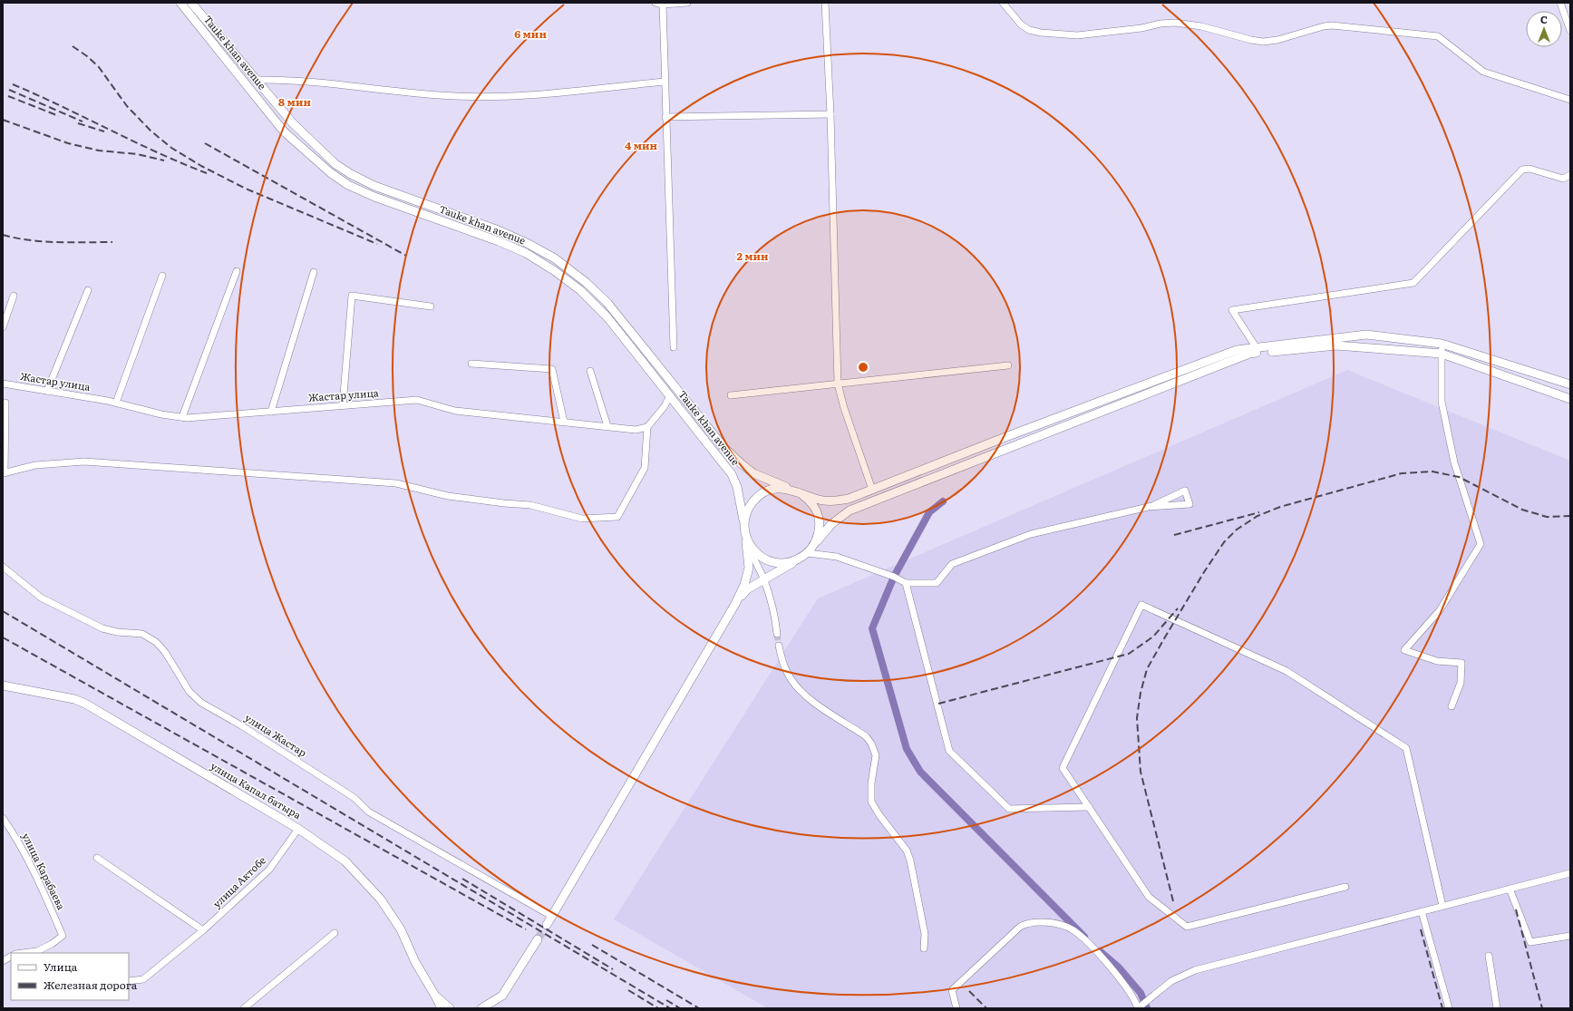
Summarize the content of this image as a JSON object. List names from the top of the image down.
{
  "streets": {
    "main road": ["Tauke khan avenue", "улица Капал батыра"],
    "street": [
      "Жастар улица",
      "улица Жастар",
      "улица Карабаева",
      "улица Актобе"
    ]
  },
  "crossings": [
    ["улица Капал батыра", "улица Актобе"]
  ],
  "legend": ["Улица", "Железная дорога"],
  "north": "top",
  "rings": [
    "6 мин",
    "8 мин",
    "4 мин",
    "2 мин"
  ]
}
